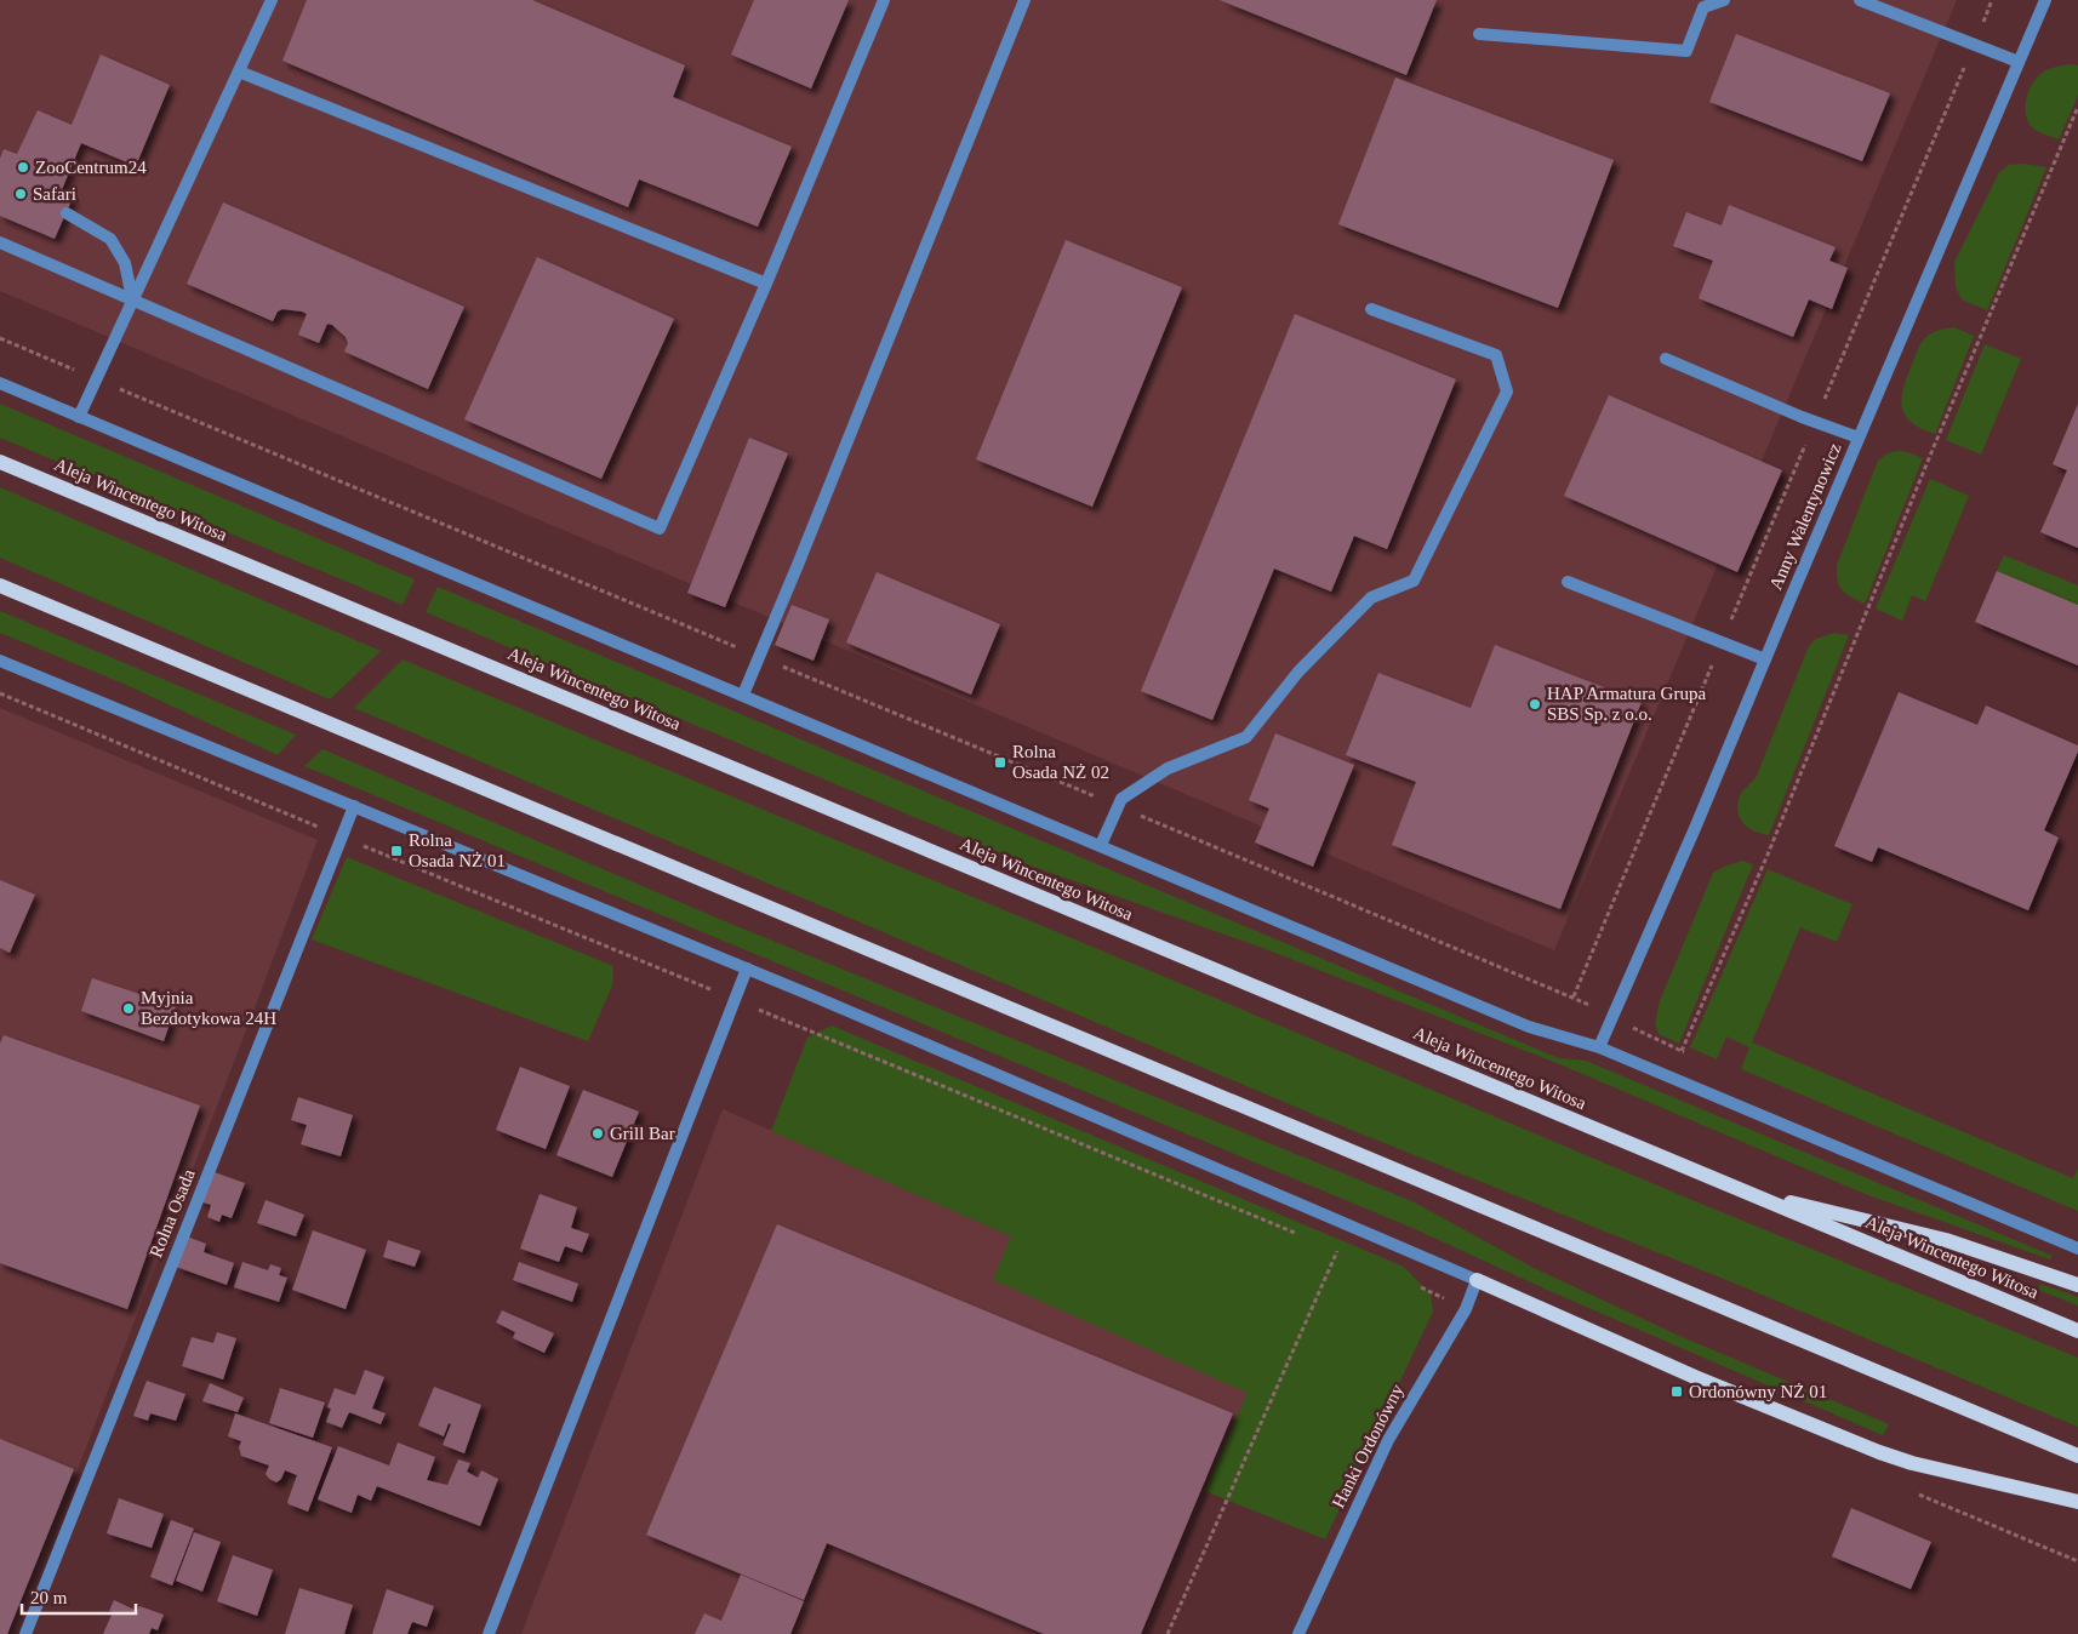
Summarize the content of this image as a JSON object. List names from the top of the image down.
{
  "streets": {
    "main road": ["Aleja Wincentego Witosa"],
    "street": ["Anny Walentynowicz", "Rolna Osada", "Hanki Ordonówny"]
  },
  "places": {
    "other": [
      "ZooCentrum24",
      "Safari",
      "HAP Armatura Grupa SBS Sp. z o.o.",
      "Myjnia Bezdotykowa 24H",
      "Grill Bar"
    ],
    "transit": ["Rolna Osada NŻ 02", "Rolna Osada NŻ 01", "Ordonówny NŻ 01"]
  },
  "scale_bar": "20 m"
}
